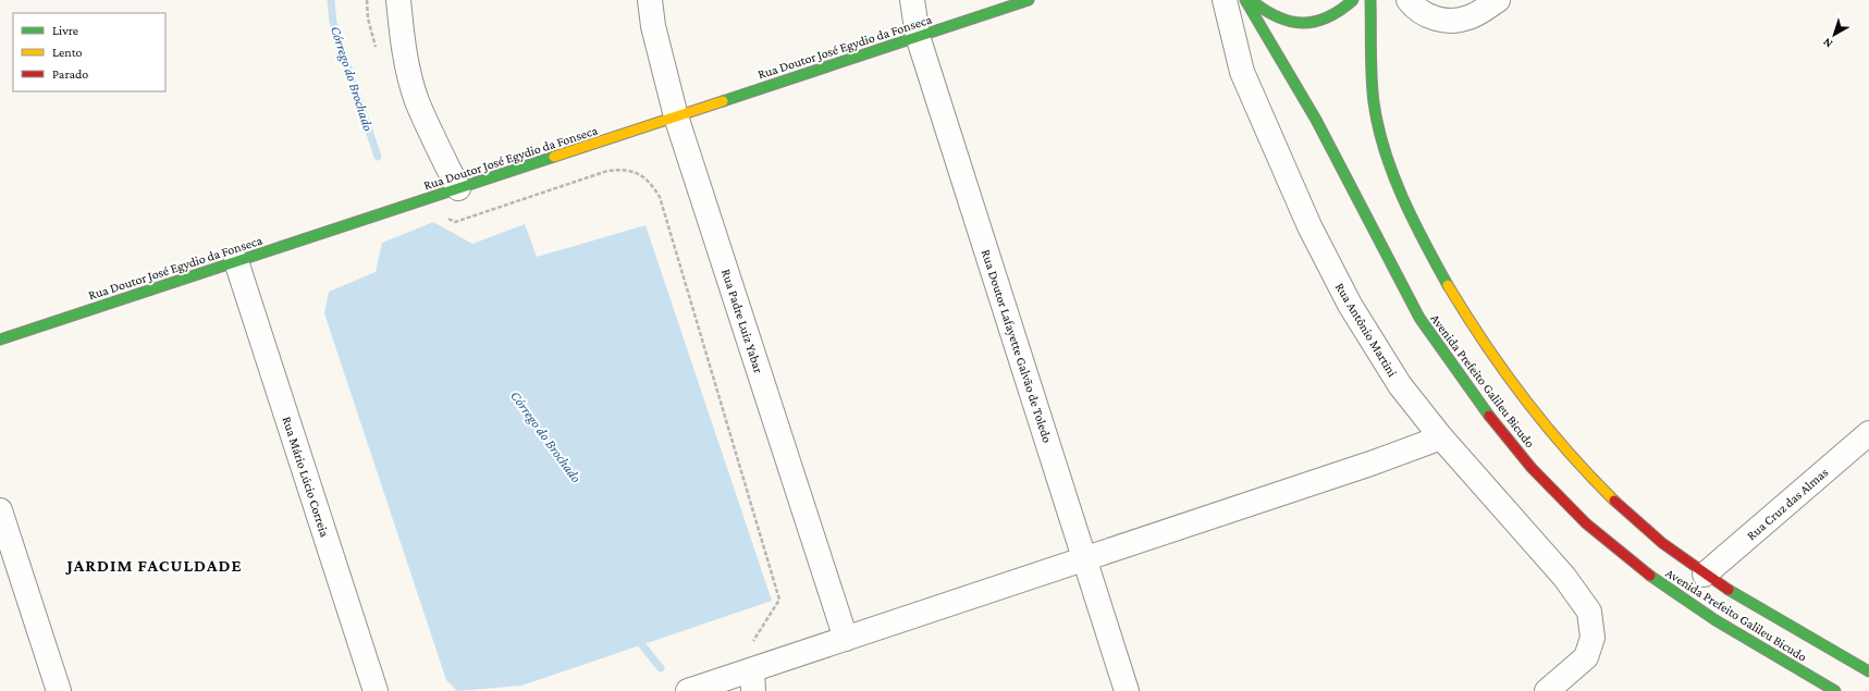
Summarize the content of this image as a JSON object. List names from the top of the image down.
{
  "streets": {
    "main road": ["Rua Doutor José Egydio da Fonseca", "Avenida Prefeito Galileu Bicudo"],
    "street": [
      "Rua Padre Luiz Yabar",
      "Rua Antônio Martini",
      "Rua Doutor Lafayette Galvão de Toledo",
      "Rua Mário Lúcio Correia",
      "Rua Cruz das Almas"
    ]
  },
  "crossings": [
    ["Rua Doutor José Egydio da Fonseca", "Rua Padre Luiz Yabar"],
    ["Rua Doutor José Egydio da Fonseca", "Rua Doutor Lafayette Galvão de Toledo"],
    ["Rua Doutor José Egydio da Fonseca", "Rua Mário Lúcio Correia"],
    ["Avenida Prefeito Galileu Bicudo", "Rua Cruz das Almas"]
  ],
  "districts": ["JARDIM FACULDADE"],
  "water": ["Córrego do Brochado"],
  "legend": ["Livre", "Lento", "Parado"],
  "north": "bottom left"
}
